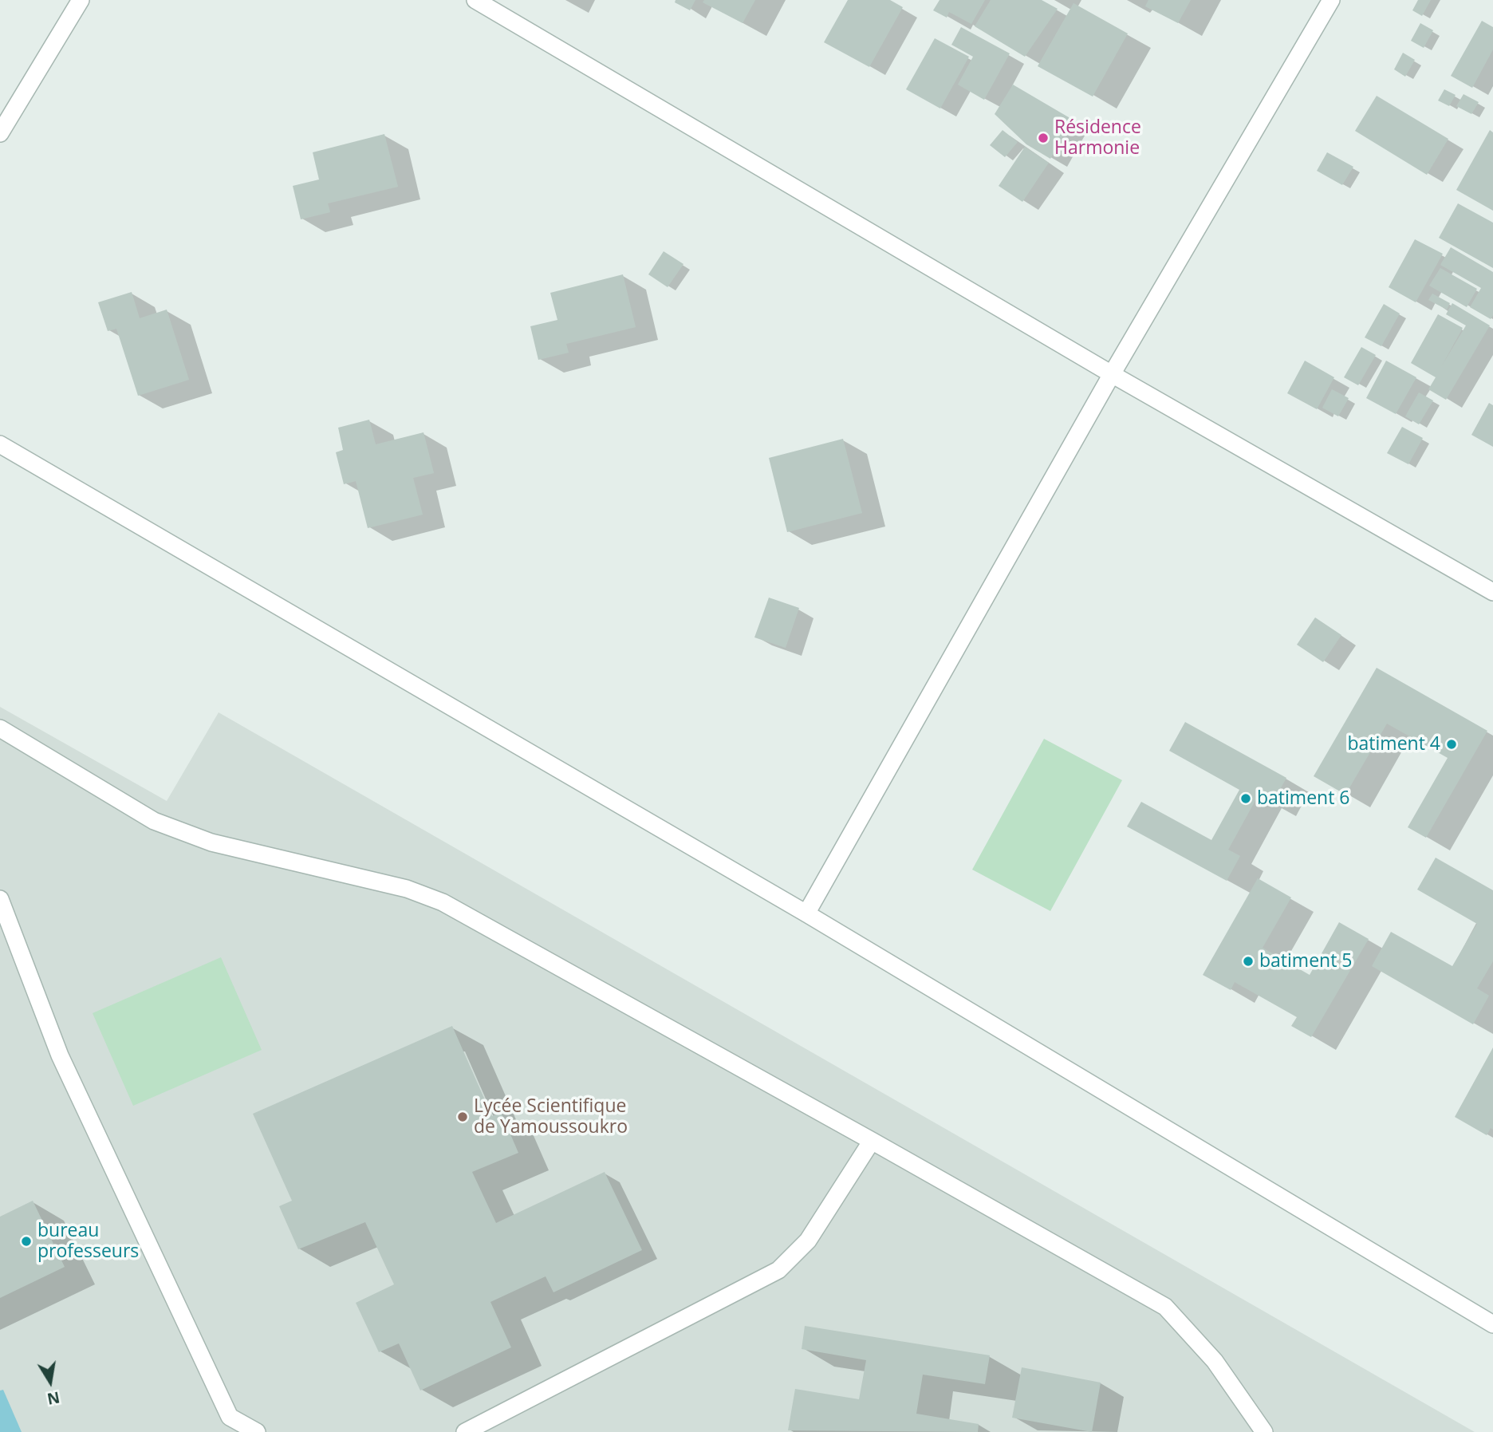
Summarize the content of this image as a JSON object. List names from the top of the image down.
{
  "places": [
    "Résidence Harmonie",
    "batiment 4",
    "batiment 6",
    "batiment 5",
    "Lycée Scientifique de Yamoussoukro",
    "bureau professeurs"
  ],
  "north": "bottom"
}
